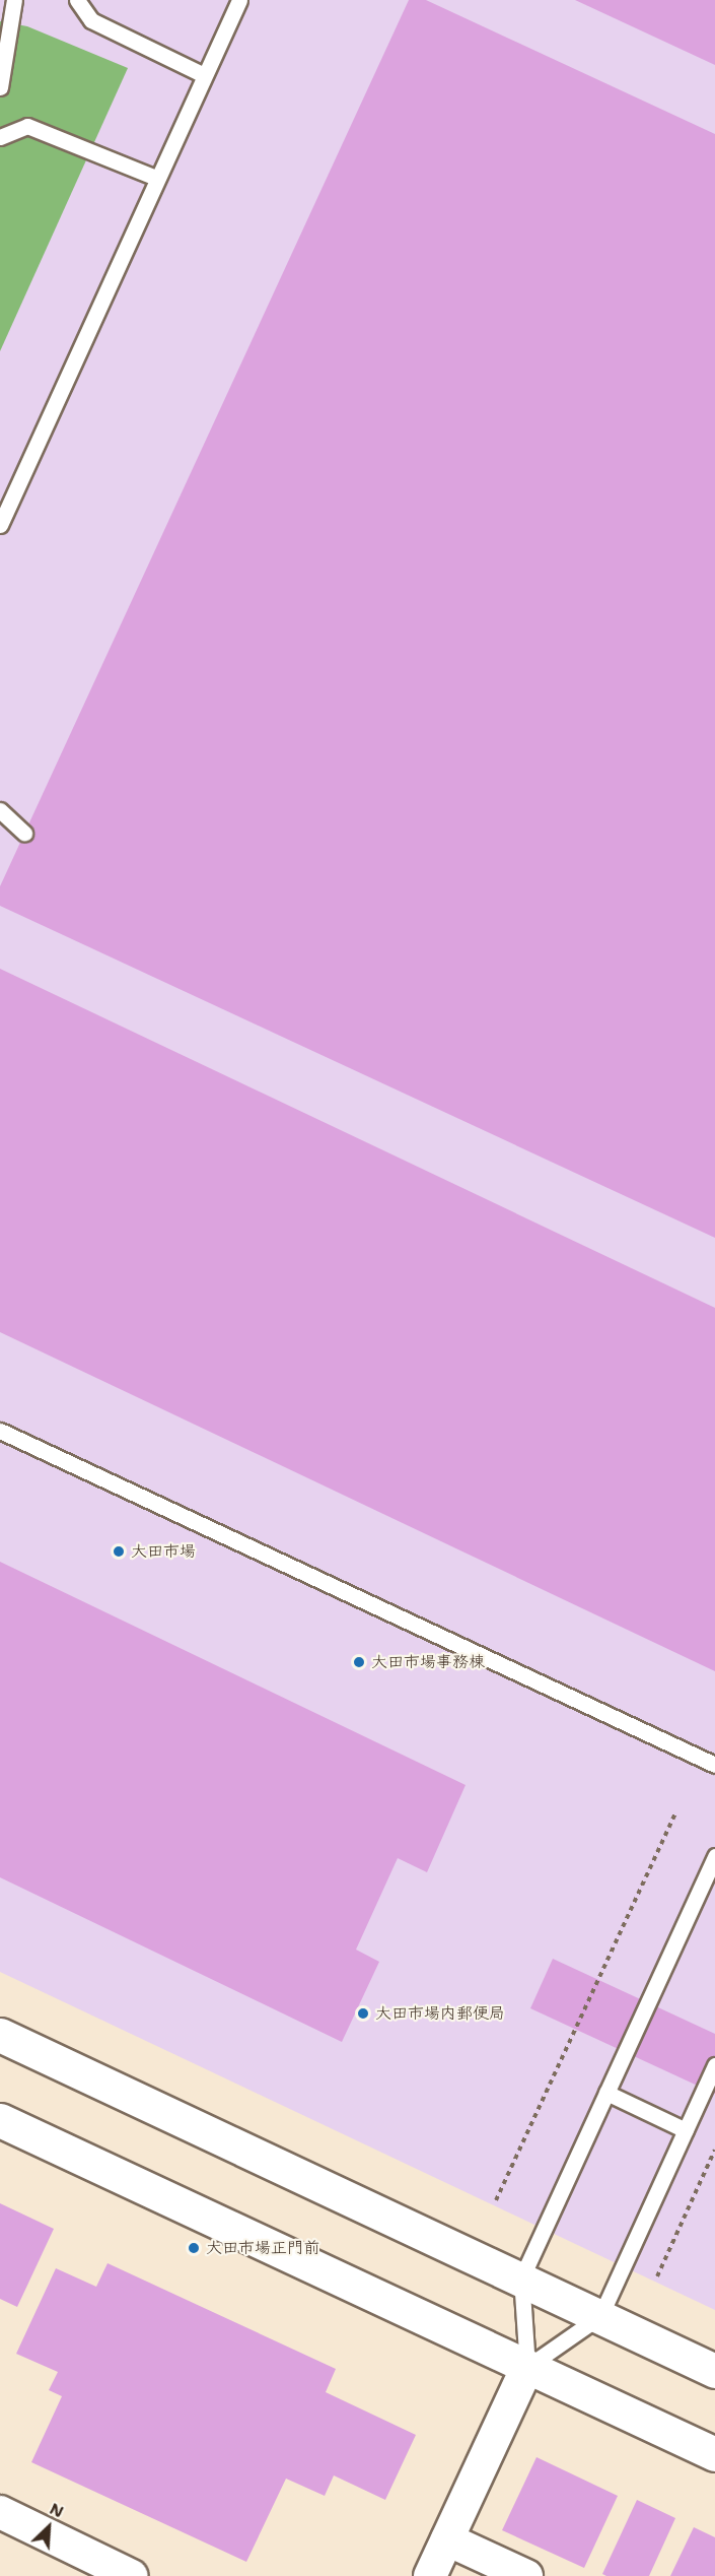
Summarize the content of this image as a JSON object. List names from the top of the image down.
{
  "places": [
    "大田市場",
    "大田市場事務棟",
    "大田市場内郵便局",
    "大田市場正門前"
  ],
  "north": "top right"
}
